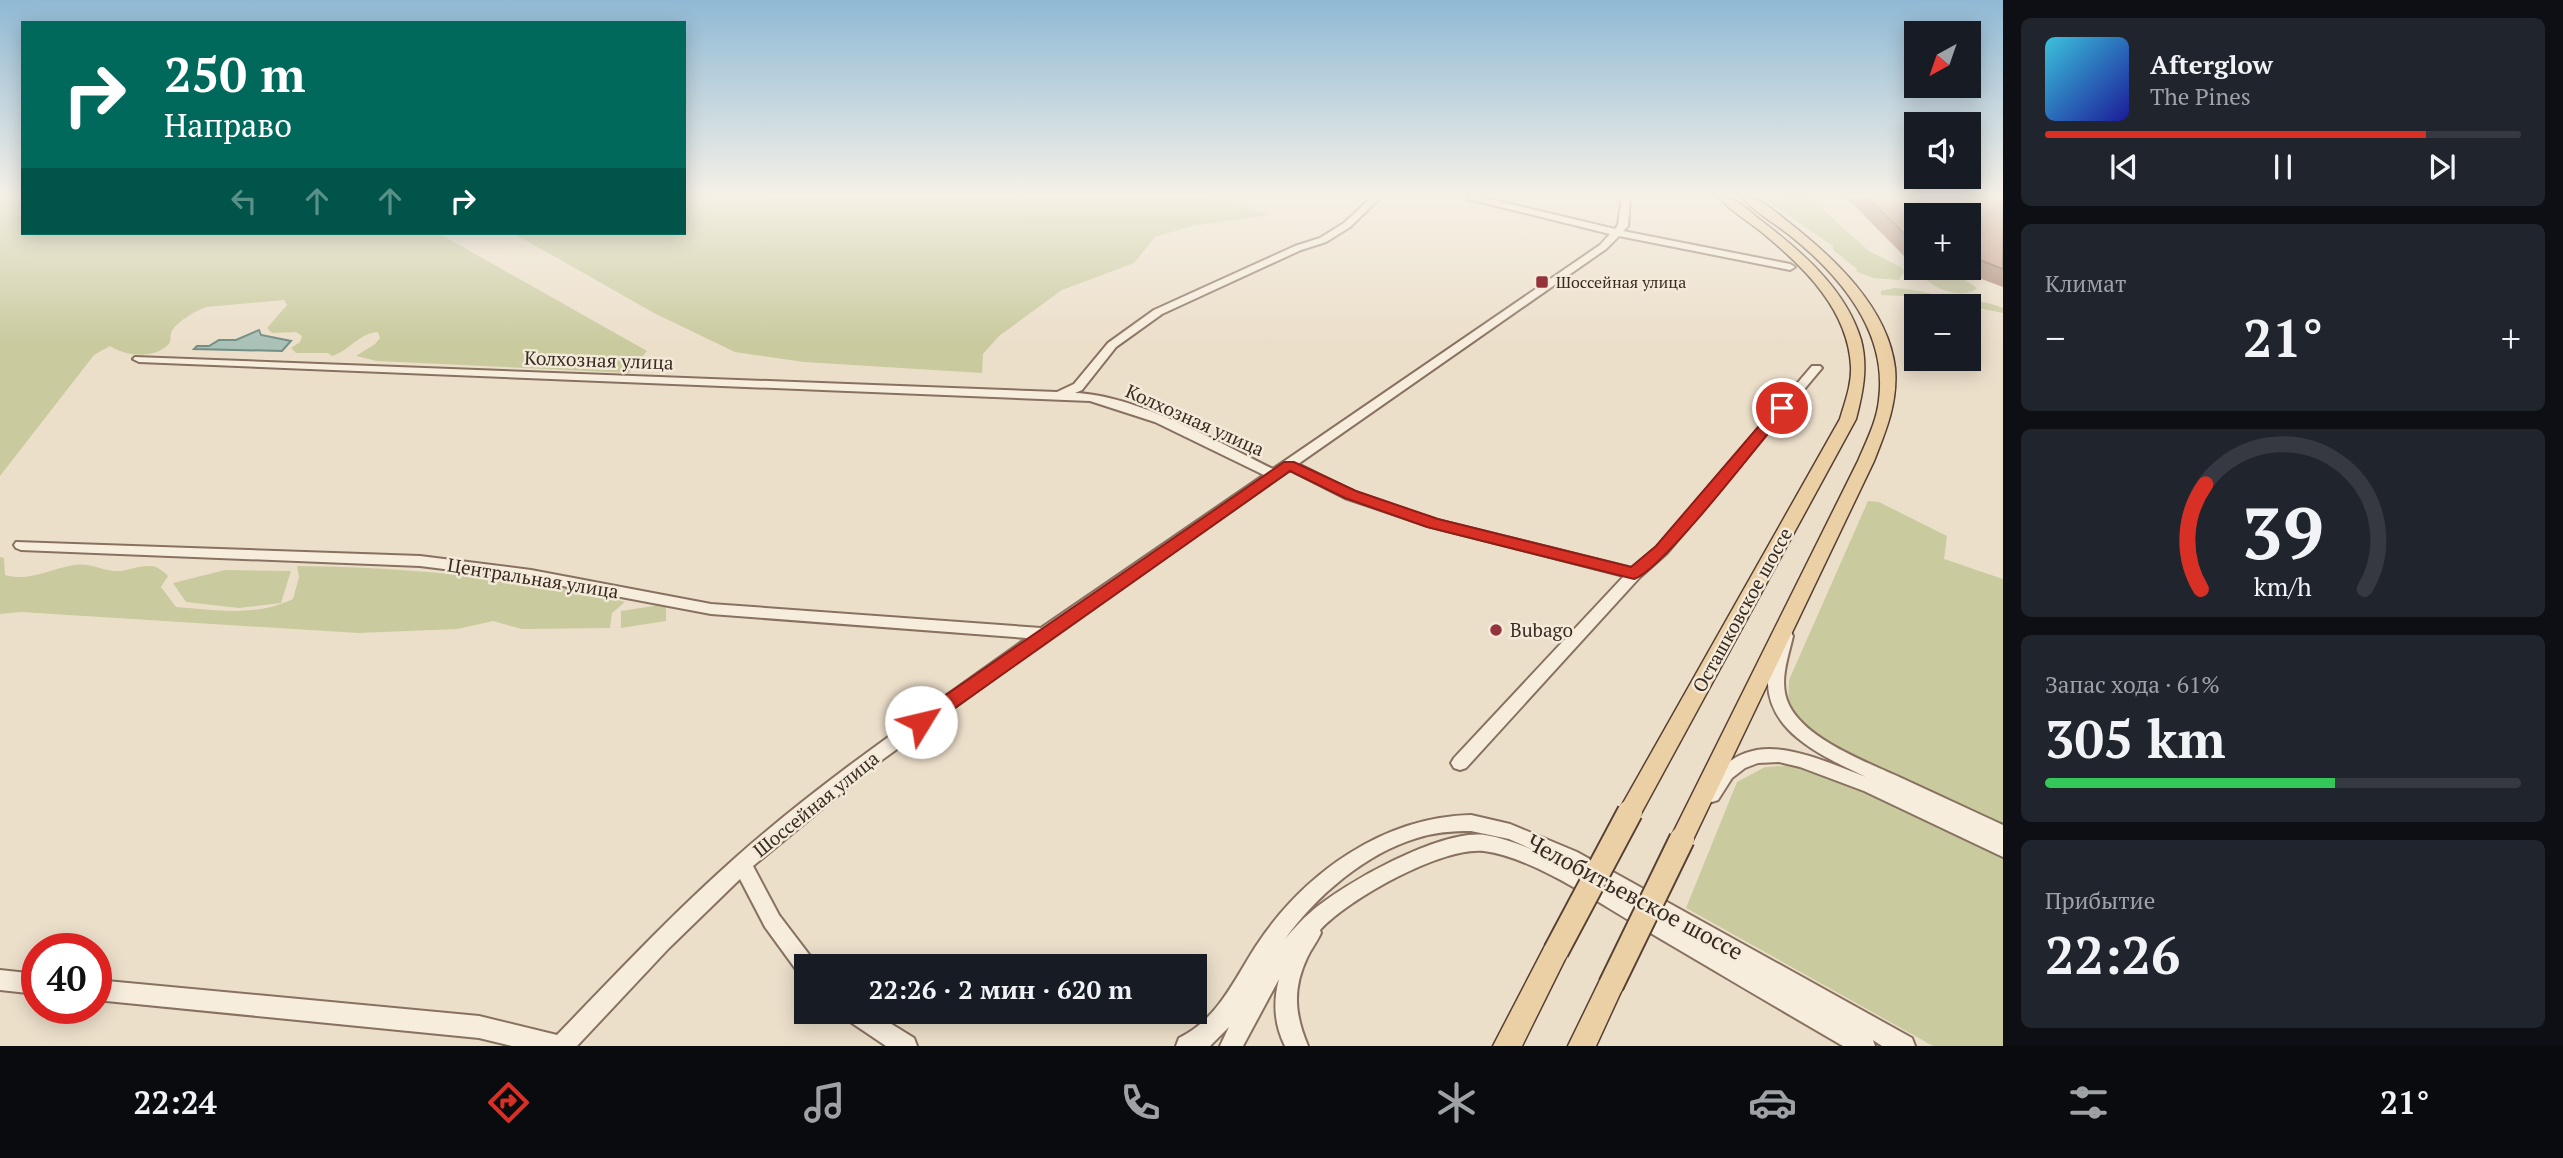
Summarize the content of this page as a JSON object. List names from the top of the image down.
{
  "streets": {
    "main road": ["Осташковское шоссе"],
    "street": [
      "Колхозная улица",
      "Центральная улица",
      "Шоссейная улица",
      "Челобитьевское шоссе"
    ]
  },
  "crossings": [
    ["Колхозная улица", "Шоссейная улица"],
    ["Центральная улица", "Шоссейная улица"]
  ],
  "places": {
    "transit": ["Шоссейная улица"],
    "other": ["Bubago"]
  },
  "north": "bottom left",
  "page": {
    "map_buttons": ["+", "−"],
    "turn": ["250 m", "Направо"],
    "song": ["Afterglow", "The Pines"],
    "tile": [
      "Климат",
      ["Запас хода · 61%", "305 km"],
      ["Прибытие", "22:26"]
    ],
    "heat": ["−", "21°", "+"],
    "limit": "40",
    "trip": "22:26 · 2 мин · 620 m",
    "tabs": ["22:24", "21°"],
    "gauge": ["39", "km/h"]
  }
}
